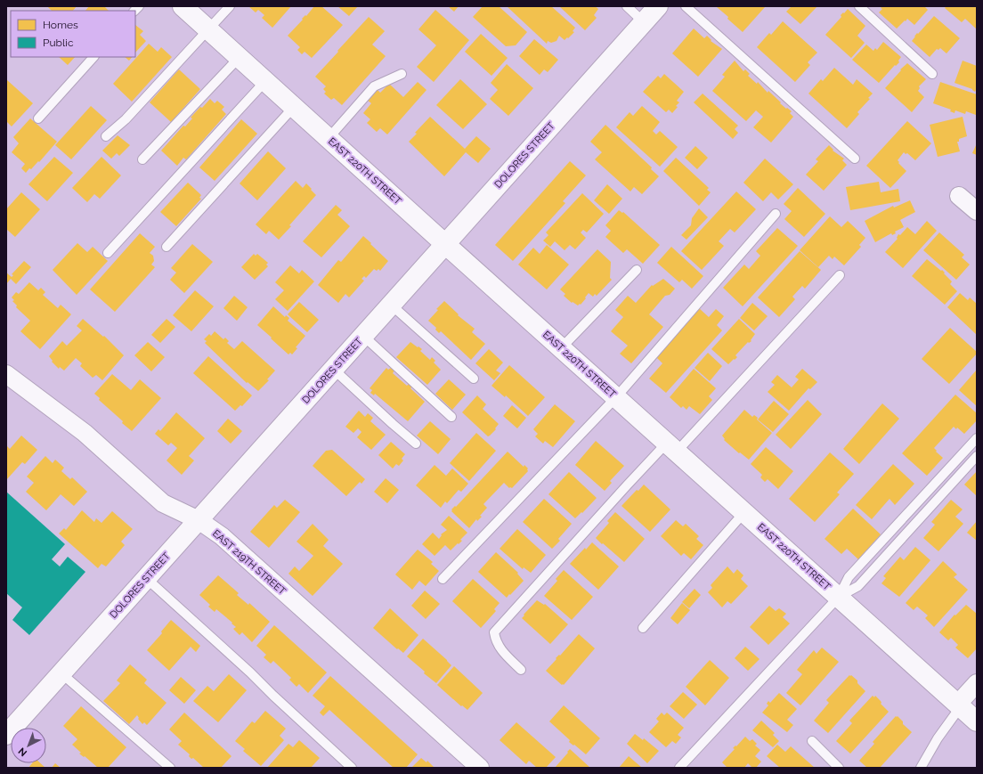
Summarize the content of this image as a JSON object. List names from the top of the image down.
{
  "streets": {
    "street": ["DOLORES STREET", "EAST 220TH STREET", "EAST 219TH STREET"]
  },
  "crossings": [
    ["DOLORES STREET", "EAST 220TH STREET"],
    ["DOLORES STREET", "EAST 219TH STREET"]
  ],
  "legend": ["Homes", "Public"],
  "north": "bottom left"
}
